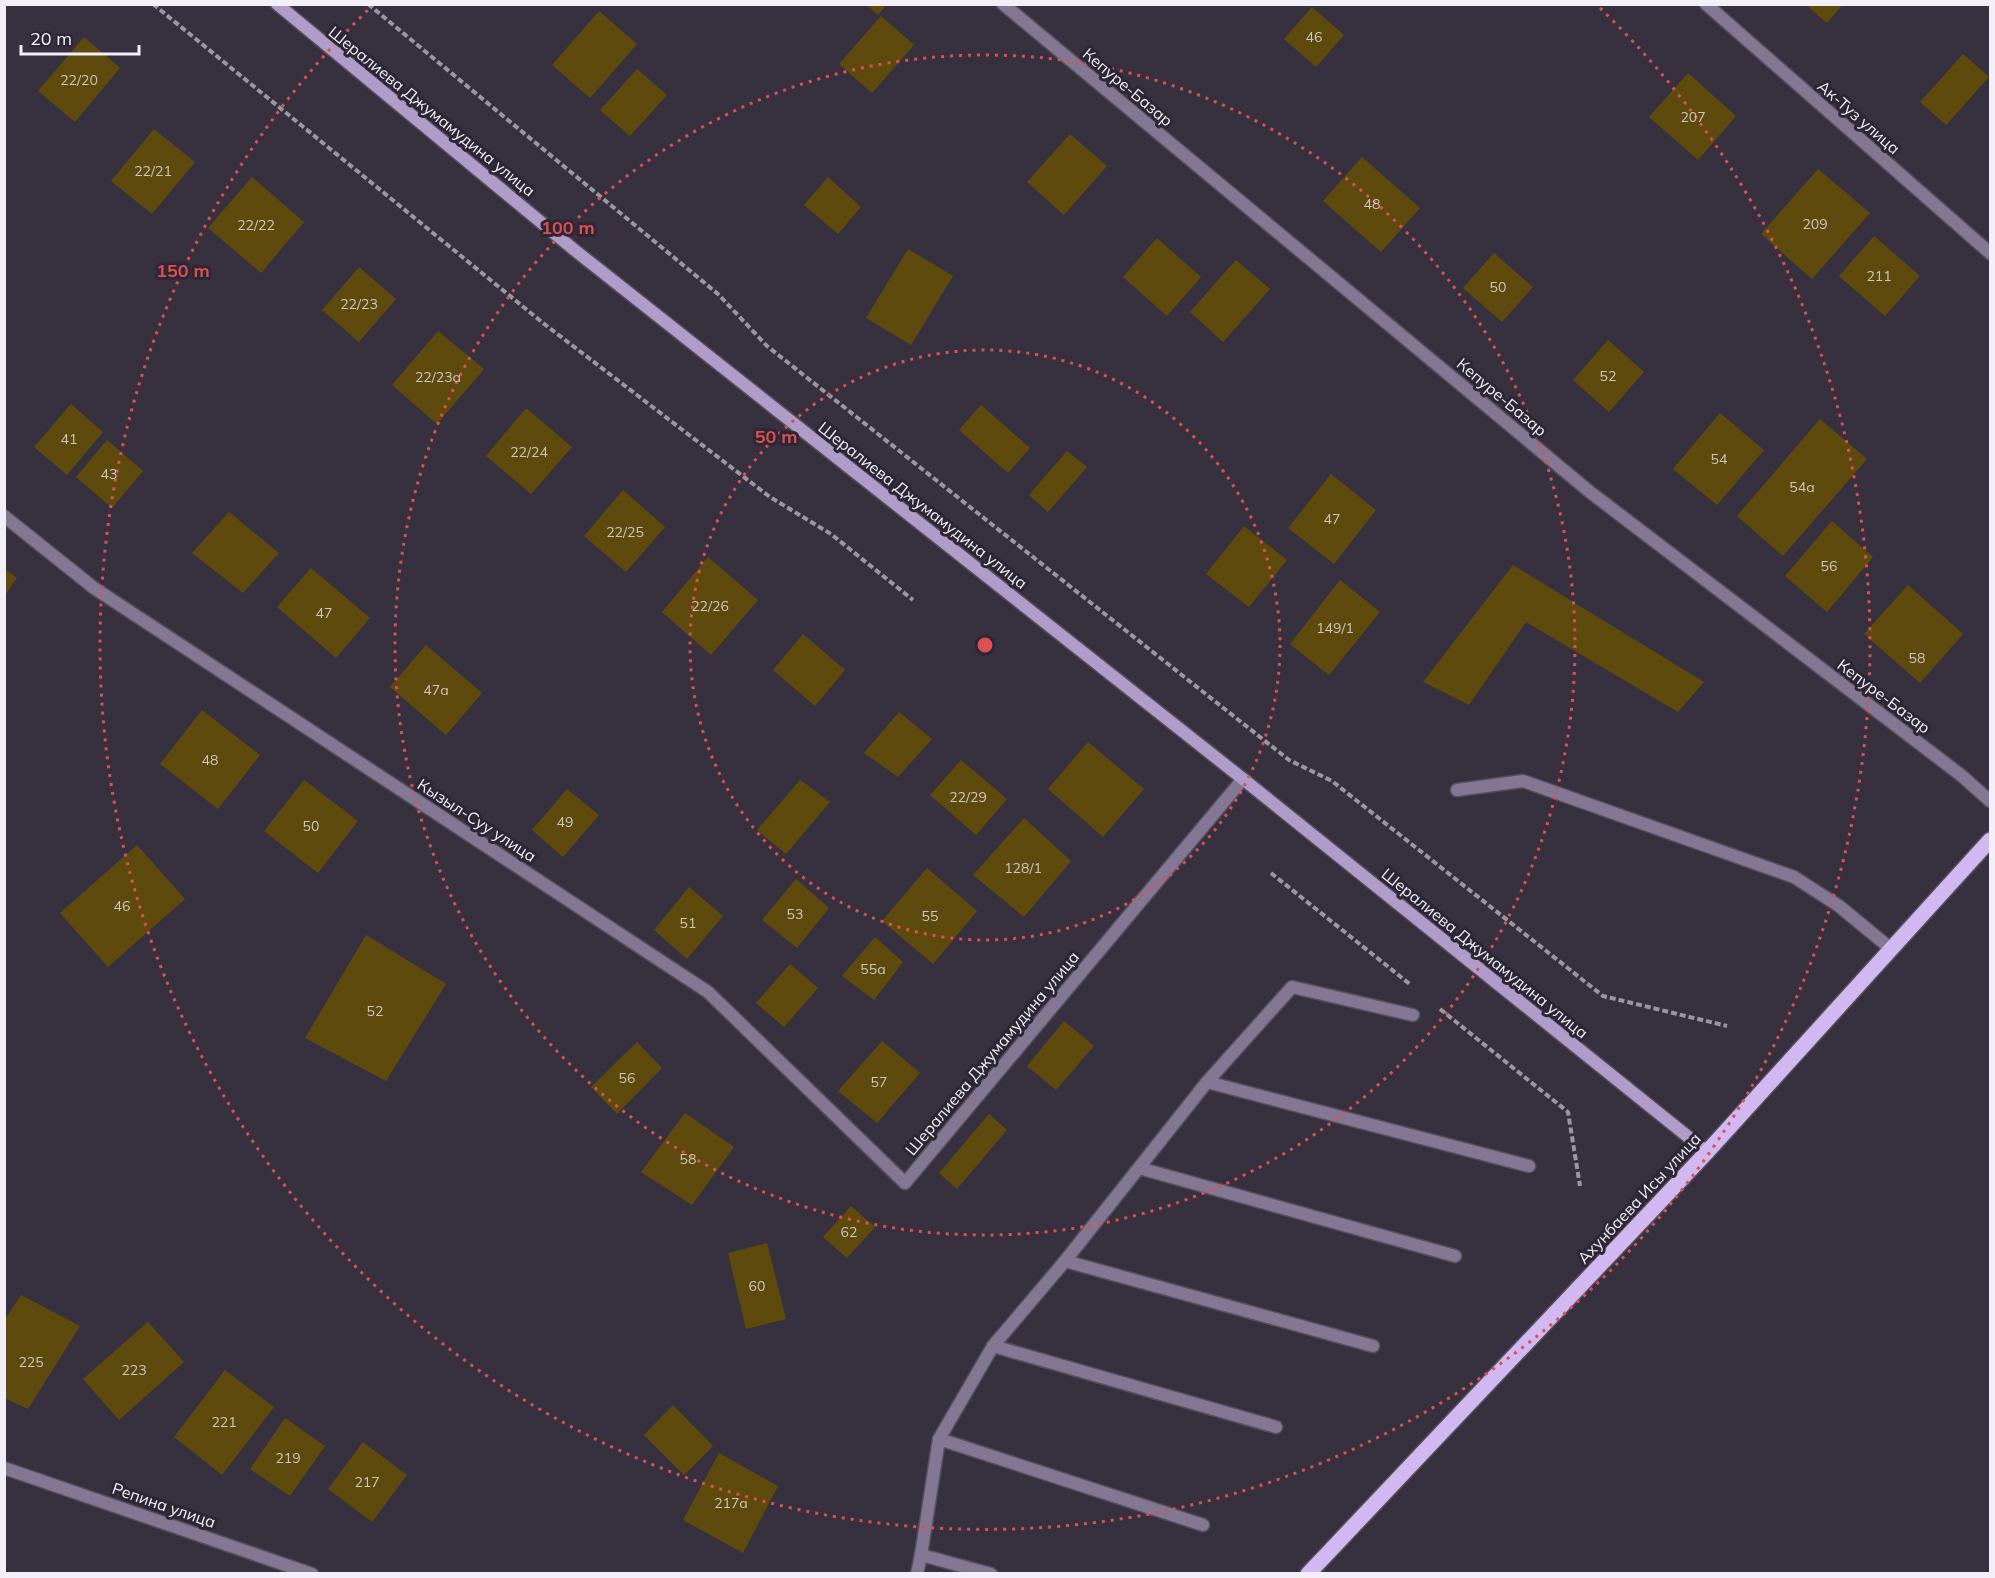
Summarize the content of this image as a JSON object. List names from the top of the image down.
{
  "streets": {
    "main road": ["Ахунбаева Исы улица"],
    "street": [
      "Кепуре-Базар",
      "Шералиева Джумамудина улица",
      "Ак-Туз улица",
      "Кызыл-Суу улица",
      "Репина улица"
    ]
  },
  "crossings": [
    ["Шералиева Джумамудина улица", "Кызыл-Суу улица"],
    ["Шералиева Джумамудина улица", "Ахунбаева Исы улица"]
  ],
  "house_numbers": [
    "46",
    "22/20",
    "207",
    "22/21",
    "48",
    "209",
    "22/22",
    "211",
    "50",
    "22/23",
    "52",
    "22/23а",
    "41",
    "22/24",
    "54",
    "43",
    "54а",
    "47",
    "22/25",
    "56",
    "22/26",
    "47",
    "149/1",
    "58",
    "47а",
    "48",
    "22/29",
    "49",
    "50",
    "128/1",
    "46",
    "53",
    "55",
    "51",
    "55а",
    "52",
    "56",
    "57",
    "58",
    "62",
    "60",
    "225",
    "223",
    "221",
    "219",
    "217",
    "217а"
  ],
  "scale_bar": "20 m",
  "rings": ["100 m", "150 m", "50 m"]
}
